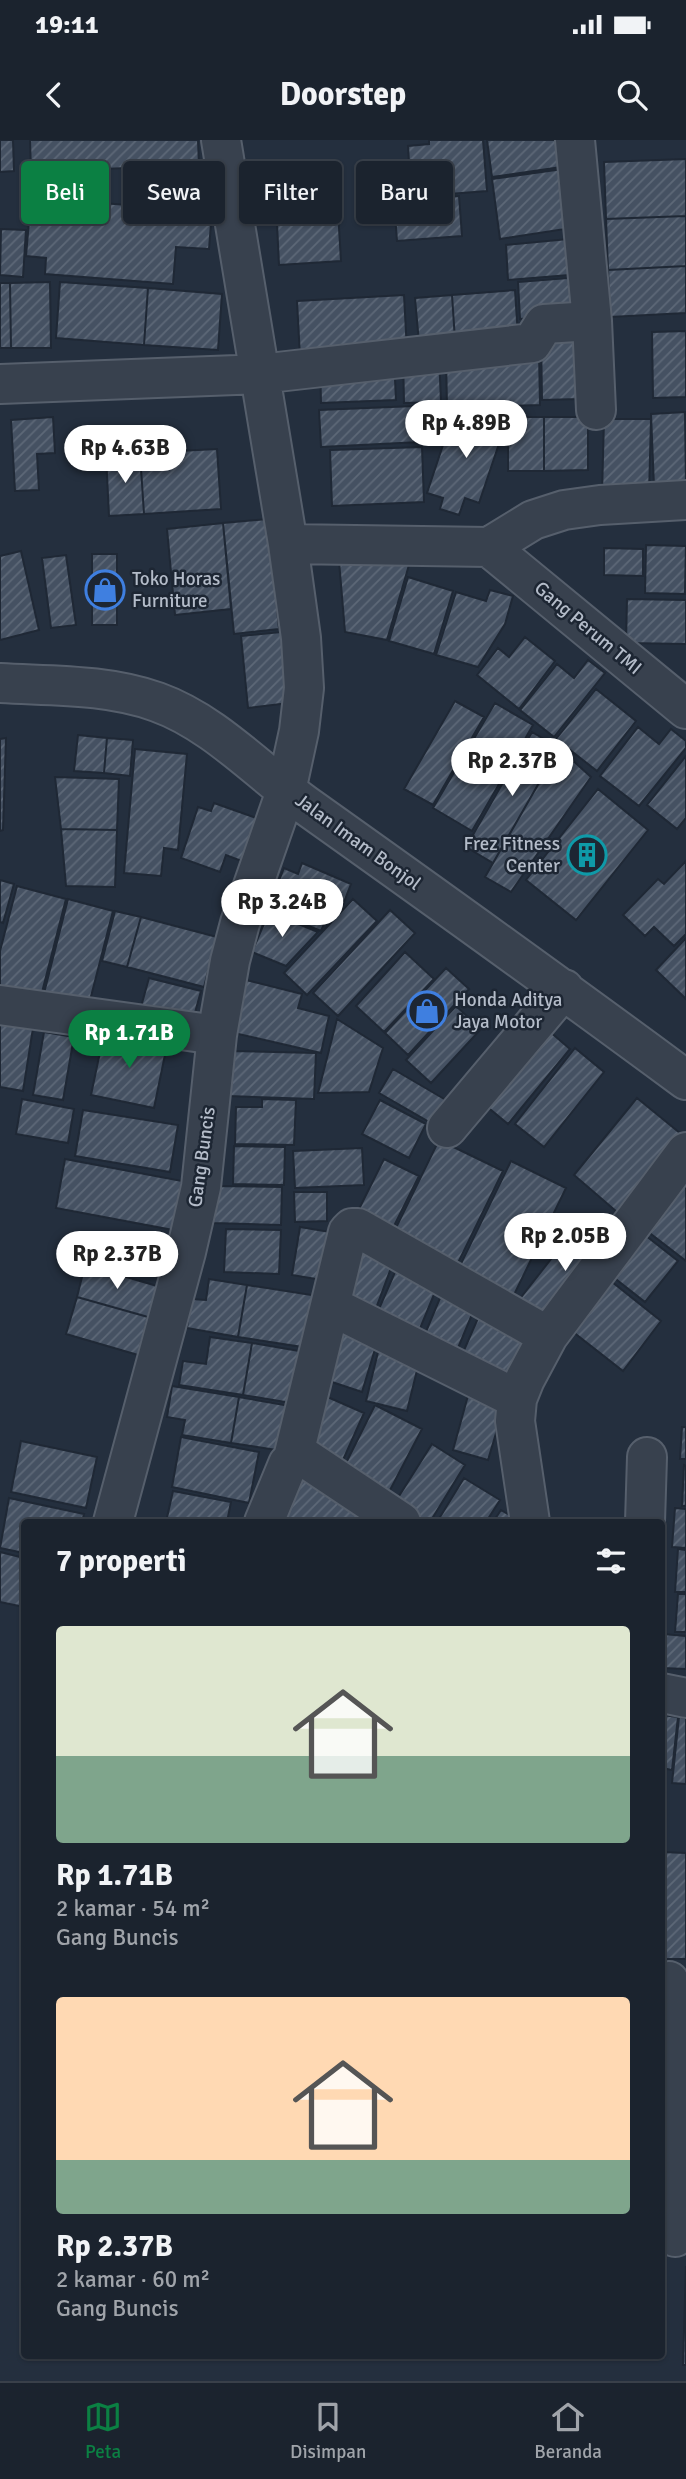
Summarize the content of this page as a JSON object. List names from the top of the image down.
{
  "streets": {
    "street": ["Gang Perum TMI", "Jalan Imam Bonjol", "Gang Buncis"]
  },
  "crossings": [
    ["Jalan Imam Bonjol", "Gang Buncis"]
  ],
  "places": {
    "shop": ["Toko Horas Furniture", "Honda Aditya Jaya Motor"],
    "building": ["Frez Fitness Center"]
  },
  "page": {
    "status": "19:11",
    "header": "Doorstep",
    "chip": [
      "Beli",
      "Sewa",
      "Filter",
      "Baru"
    ],
    "price": [
      "Rp 4.89B",
      "Rp 4.63B",
      "Rp 2.37B",
      "Rp 3.24B",
      "Rp 1.71B",
      "Rp 2.05B",
      "Rp 2.37B"
    ],
    "heading": "7 properti",
    "list": [
      {
        "name": "Rp 1.71B",
        "note": "2 kamar · 54 m² · Gang Buncis"
      },
      {
        "name": "Rp 2.37B",
        "note": "2 kamar · 60 m² · Gang Buncis"
      }
    ],
    "tabs": ["Peta", "Disimpan", "Beranda"]
  }
}
